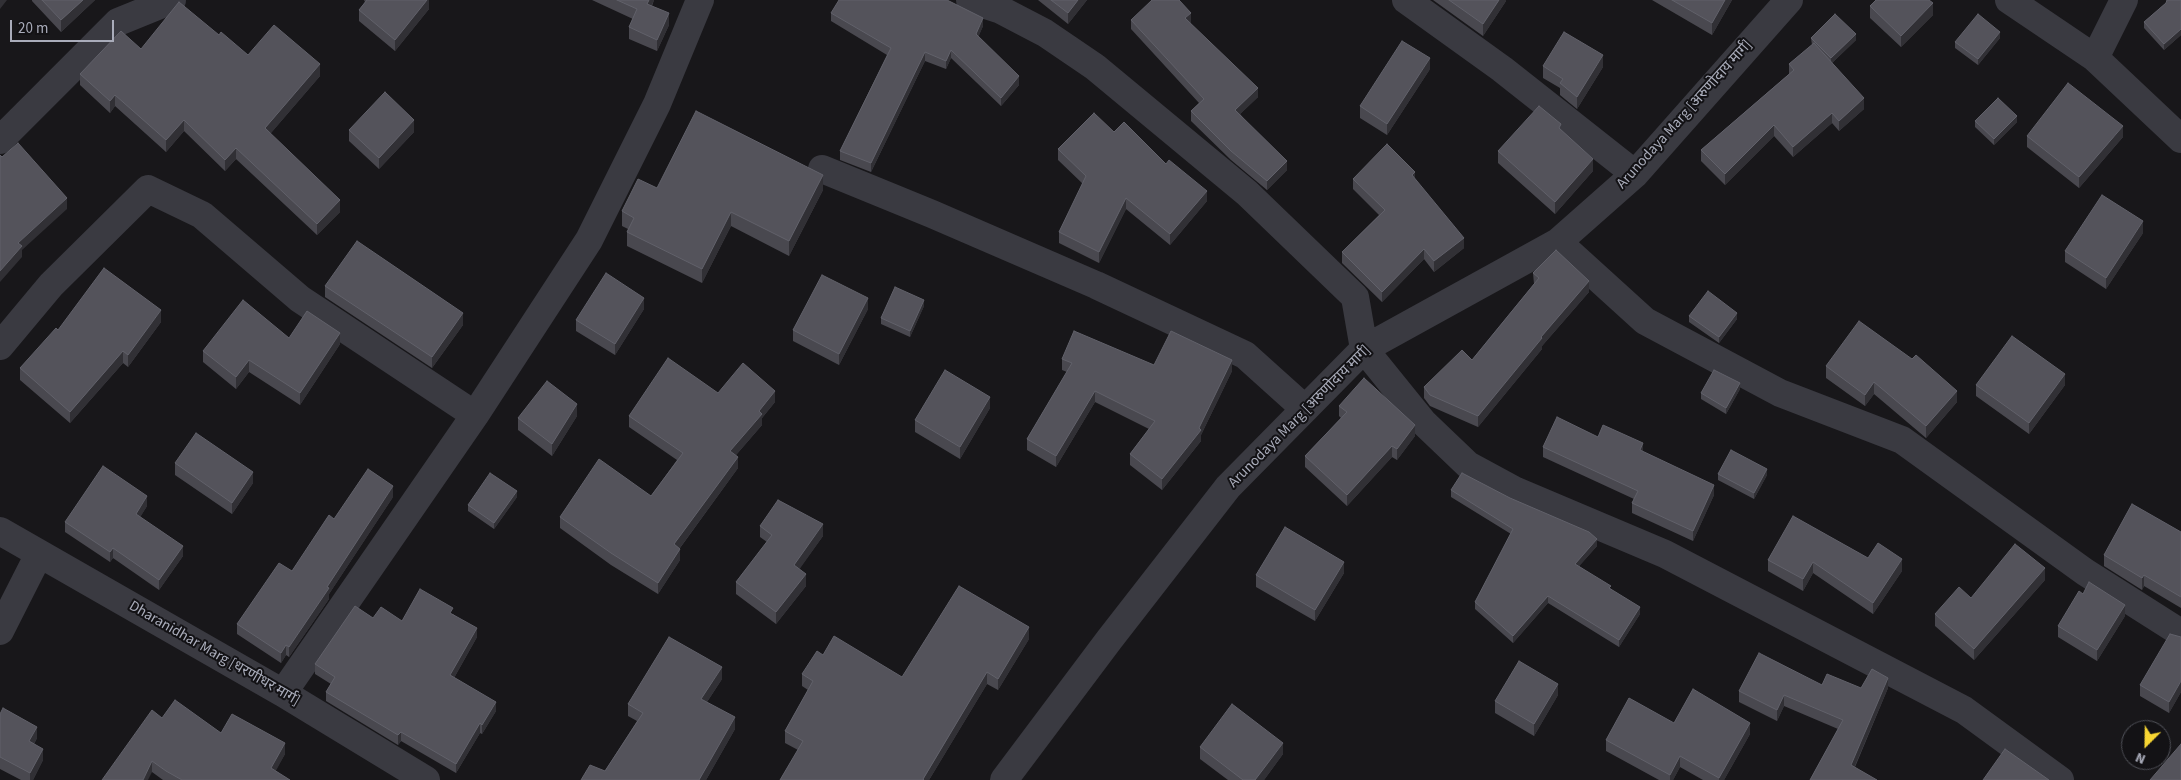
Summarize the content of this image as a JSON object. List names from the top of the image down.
{
  "streets": {
    "street": ["Arunodaya Marg [अरुणोदा‍य मार्ग]", "Dharanidhar Marg [धरणीधर मार्ग]"]
  },
  "scale_bar": "20 m",
  "north": "bottom left"
}
